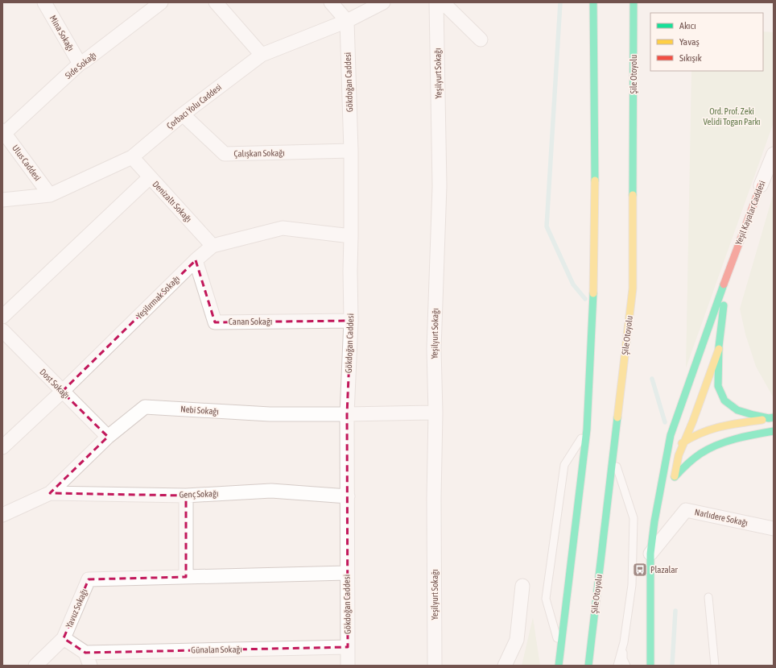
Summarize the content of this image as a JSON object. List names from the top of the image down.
{
  "streets": {
    "main road": ["Şile Otoyolu", "Yeşil Kayalar Caddesi"],
    "street": [
      "Mina Sokağı",
      "Side Sokağı",
      "Yeşilyurt Sokağı",
      "Gökdoğan Caddesi",
      "Çorbacı Yolu Caddesi",
      "Çalışkan Sokağı",
      "Ulus Caddesi",
      "Denizaltı Sokağı",
      "Yeşilırmak Sokağı",
      "Canan Sokağı",
      "Dost Sokağı",
      "Nebi Sokağı",
      "Genç Sokağı",
      "Narlıdere Sokağı",
      "Yavuz Sokağı",
      "Günalan Sokağı"
    ]
  },
  "crossings": [
    ["Mina Sokağı", "Side Sokağı"],
    ["Side Sokağı", "Ulus Caddesi"],
    ["Yeşilyurt Sokağı", "Nebi Sokağı"],
    ["Gökdoğan Caddesi", "Çorbacı Yolu Caddesi"],
    ["Gökdoğan Caddesi", "Çalışkan Sokağı"],
    ["Gökdoğan Caddesi", "Yeşilırmak Sokağı"],
    ["Gökdoğan Caddesi", "Canan Sokağı"],
    ["Gökdoğan Caddesi", "Nebi Sokağı"],
    ["Gökdoğan Caddesi", "Genç Sokağı"],
    ["Gökdoğan Caddesi", "Yavuz Sokağı"],
    ["Gökdoğan Caddesi", "Günalan Sokağı"],
    ["Çorbacı Yolu Caddesi", "Çalışkan Sokağı"],
    ["Çorbacı Yolu Caddesi", "Ulus Caddesi"],
    ["Çorbacı Yolu Caddesi", "Denizaltı Sokağı"],
    ["Denizaltı Sokağı", "Yeşilırmak Sokağı"],
    ["Yeşilırmak Sokağı", "Canan Sokağı"],
    ["Yeşilırmak Sokağı", "Dost Sokağı"],
    ["Dost Sokağı", "Nebi Sokağı"],
    ["Nebi Sokağı", "Genç Sokağı"]
  ],
  "parks": ["Ord. Prof. Zeki Velidi Togan Parkı"],
  "places": {
    "bus stop": ["Plazalar"]
  },
  "legend": ["Akıcı", "Yavaş", "Sıkışık"]
}
